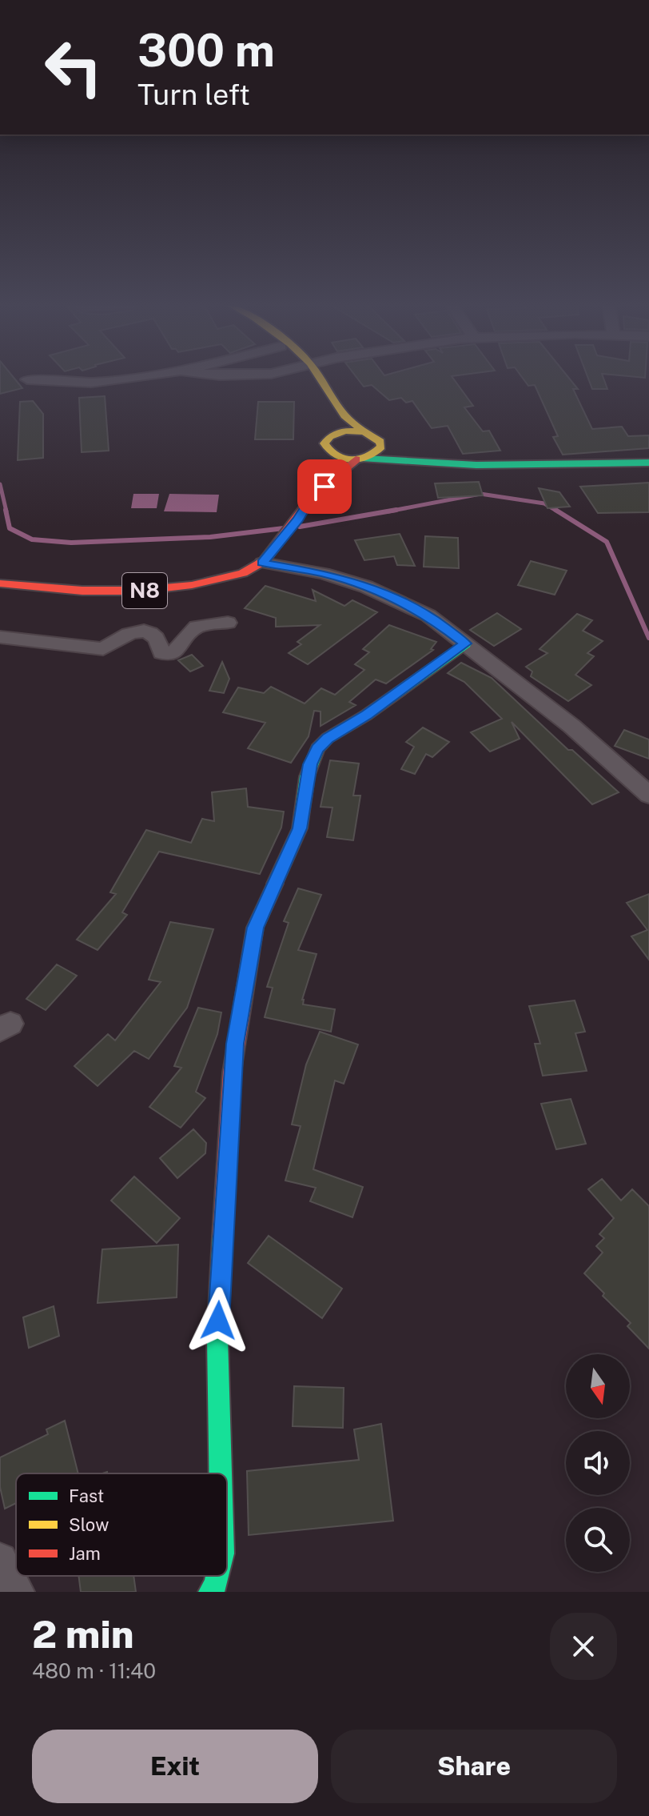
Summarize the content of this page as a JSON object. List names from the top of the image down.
{
  "streets": {
    "main road": ["N8"]
  },
  "legend": ["Fast", "Slow", "Jam"],
  "north": "bottom",
  "page": {
    "turn": ["300 m", "Turn left"],
    "heading": ["2 min", "480 m · 11:40"],
    "buttons": ["Exit", "Share"]
  }
}
